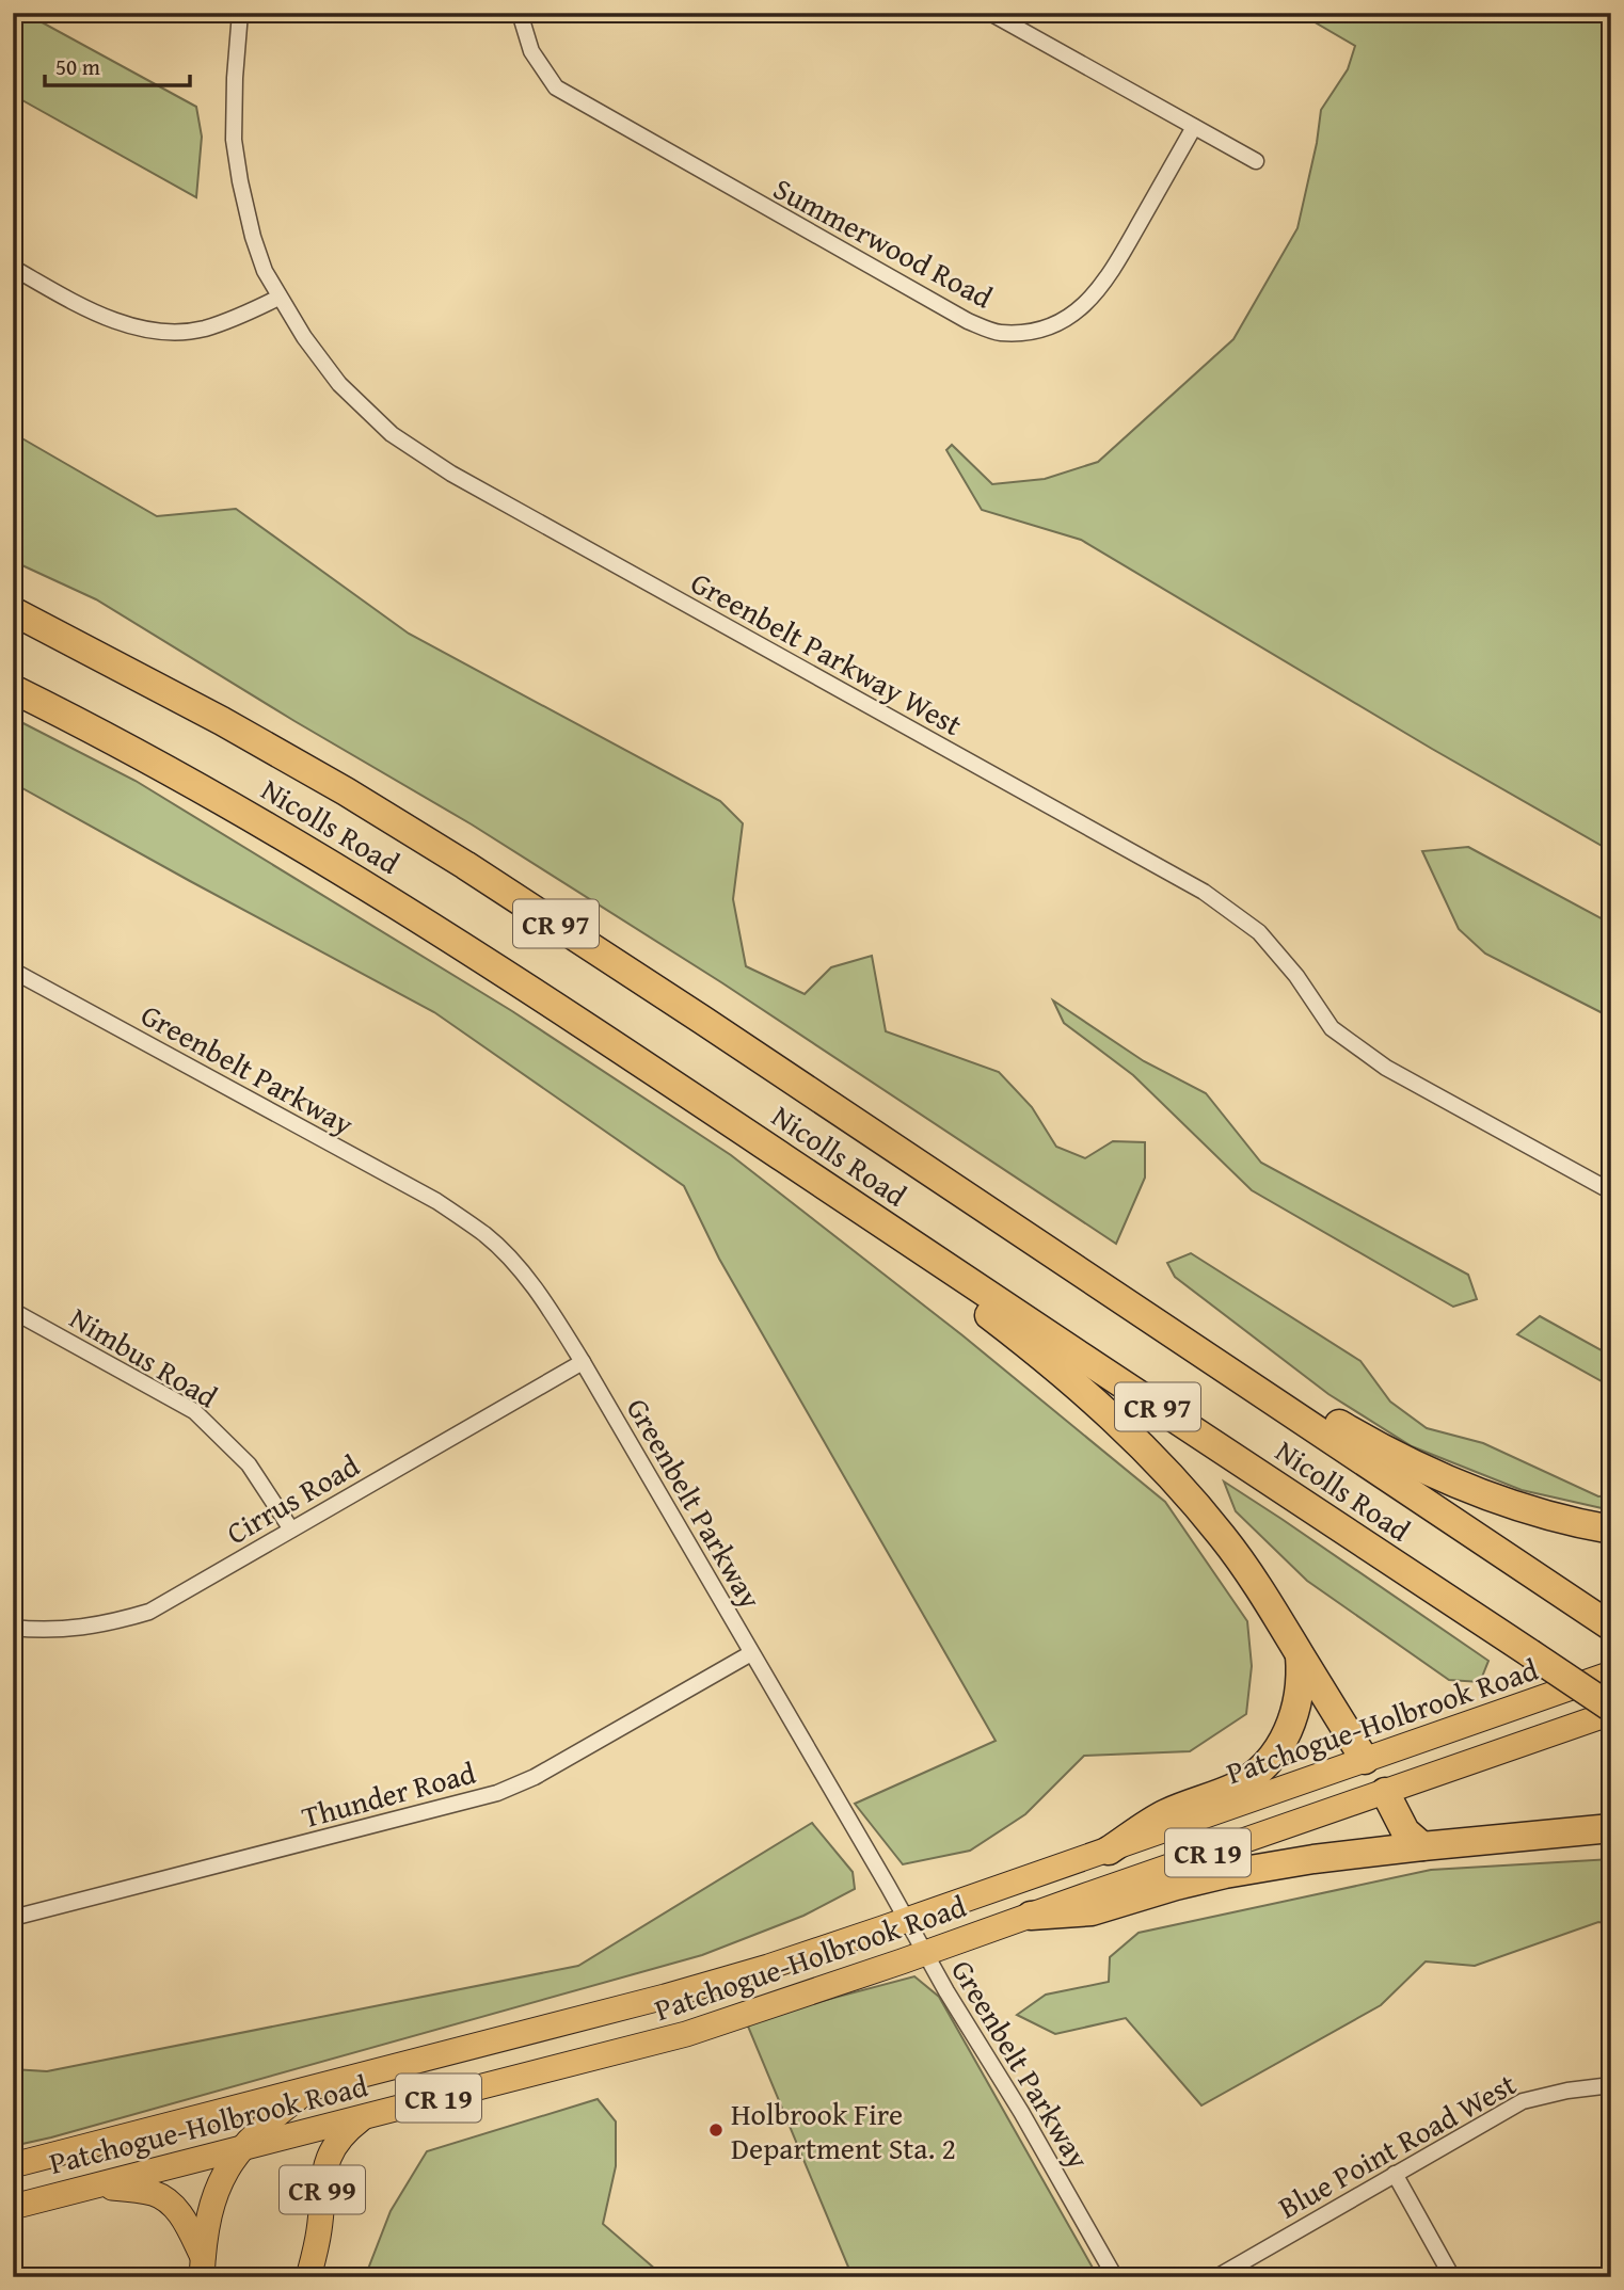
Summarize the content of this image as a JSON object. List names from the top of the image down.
{
  "streets": {
    "highway": ["Nicolls Road", "CR 97"],
    "main road": ["Patchogue-Holbrook Road", "CR 19", "CR 99"],
    "street": [
      "Summerwood Road",
      "Greenbelt Parkway West",
      "Greenbelt Parkway",
      "Nimbus Road",
      "Cirrus Road",
      "Thunder Road",
      "Blue Point Road West"
    ]
  },
  "crossings": [
    ["Nicolls Road", "Patchogue-Holbrook Road"],
    ["Greenbelt Parkway", "Cirrus Road"],
    ["Greenbelt Parkway", "Patchogue-Holbrook Road"],
    ["Greenbelt Parkway", "Thunder Road"],
    ["Nimbus Road", "Cirrus Road"],
    ["Patchogue-Holbrook Road", "CR 99"]
  ],
  "places": ["Holbrook Fire Department Sta. 2"],
  "scale_bar": "50 m"
}
